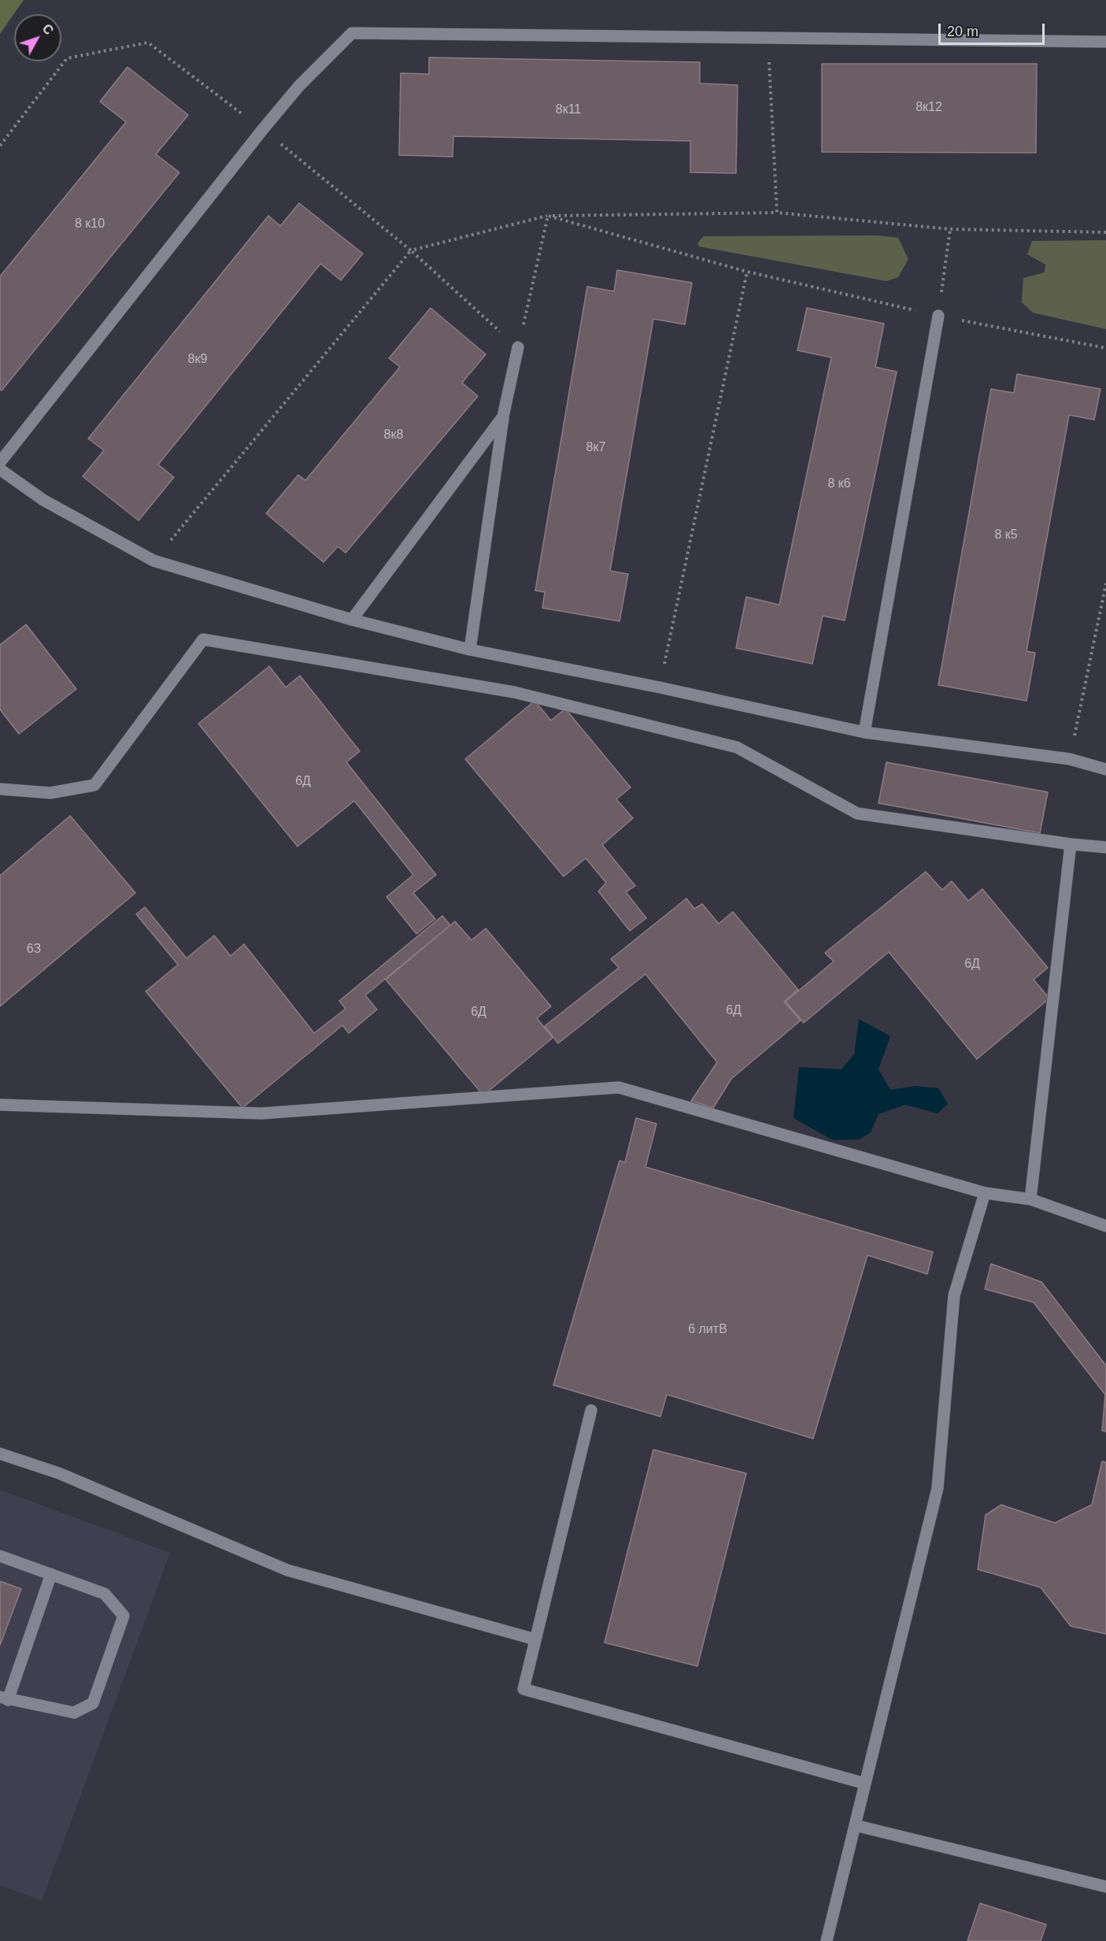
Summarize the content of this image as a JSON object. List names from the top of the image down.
{
  "house_numbers": [
    "8к12",
    "8к11",
    "8 к10",
    "8к9",
    "8к8",
    "8к7",
    "8 к6",
    "8 к5",
    "6Д",
    "6З",
    "6Д",
    "6Д",
    "6Д",
    "6 литВ"
  ],
  "scale_bar": "20 m",
  "north": "top right"
}
